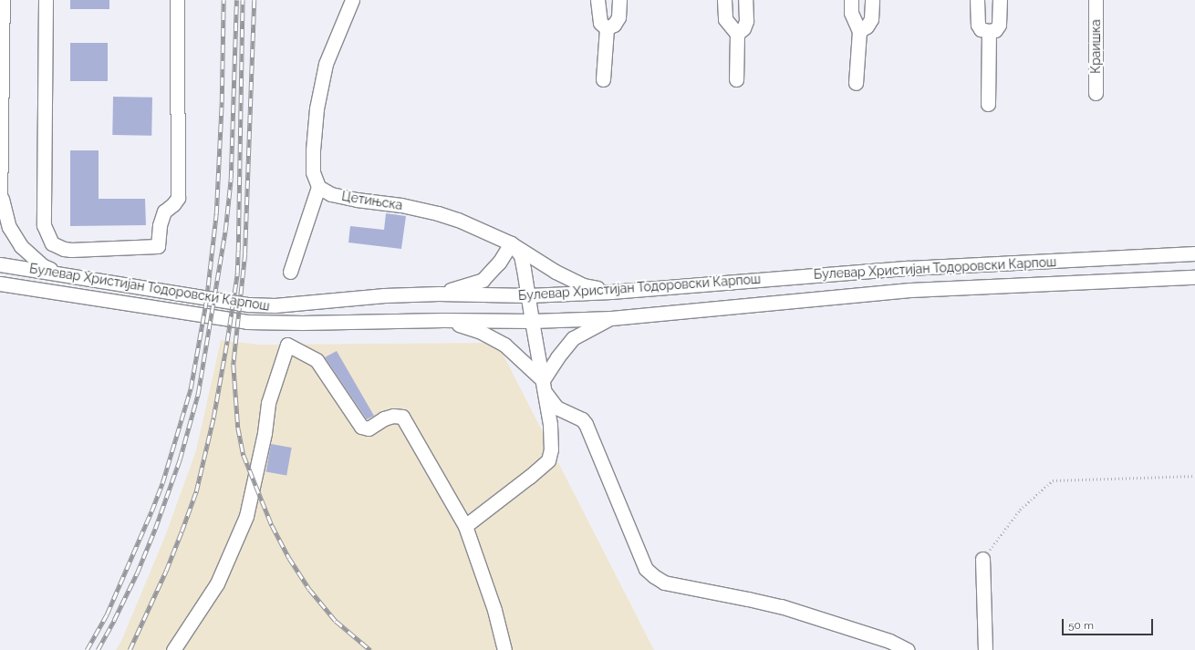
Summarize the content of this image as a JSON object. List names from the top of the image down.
{
  "streets": {
    "street": ["Краишка", "Цетињска", "Булевар Христијан Тодоровски Карпош"]
  },
  "crossings": [
    ["Цетињска", "Булевар Христијан Тодоровски Карпош"]
  ],
  "scale_bar": "50 m"
}
